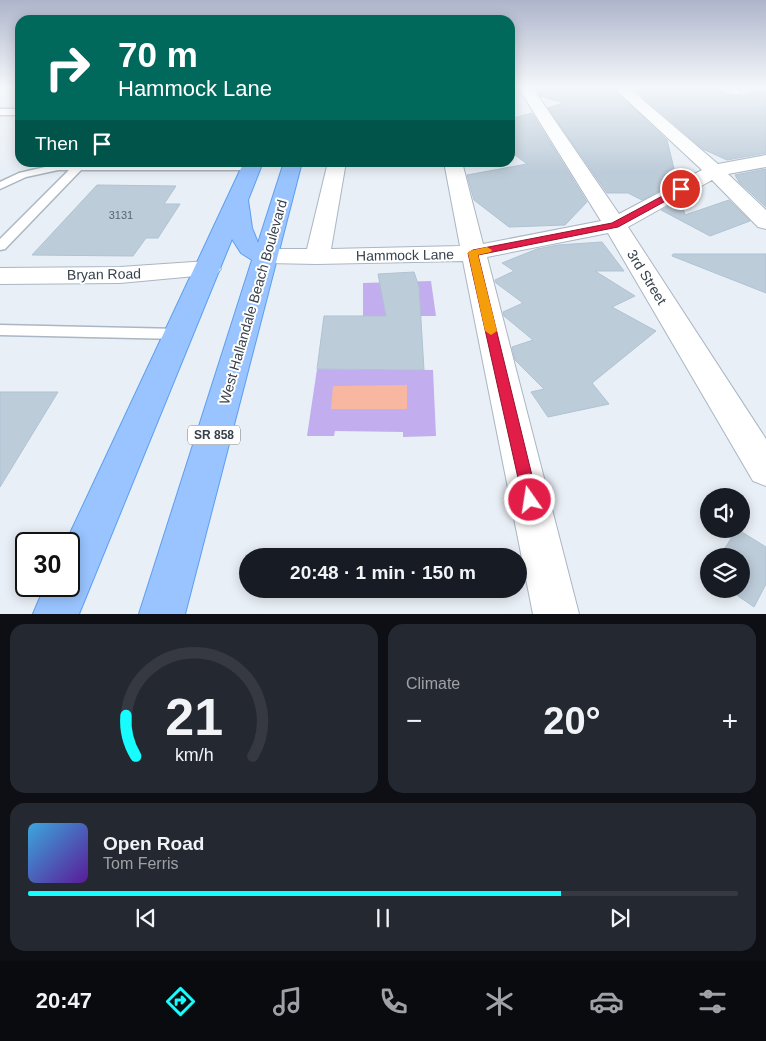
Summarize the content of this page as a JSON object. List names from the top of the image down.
{
  "streets": {
    "main road": ["West Hallandale Beach Boulevard", "SR 858"],
    "street": ["Hammock Lane", "Bryan Road", "3rd Street"]
  },
  "crossings": [
    ["Hammock Lane", "3rd Street"],
    ["Hammock Lane", "West Hallandale Beach Boulevard"]
  ],
  "house_numbers": ["3131"],
  "page": {
    "turn": ["70 m", "Hammock Lane"],
    "then": "Then",
    "limit": "30",
    "trip": "20:48 · 1 min · 150 m",
    "tile": "Climate",
    "heat": ["−", "20°", "+"],
    "song": ["Open Road", "Tom Ferris"],
    "tabs": "20:47",
    "gauge": ["21", "km/h"]
  }
}
